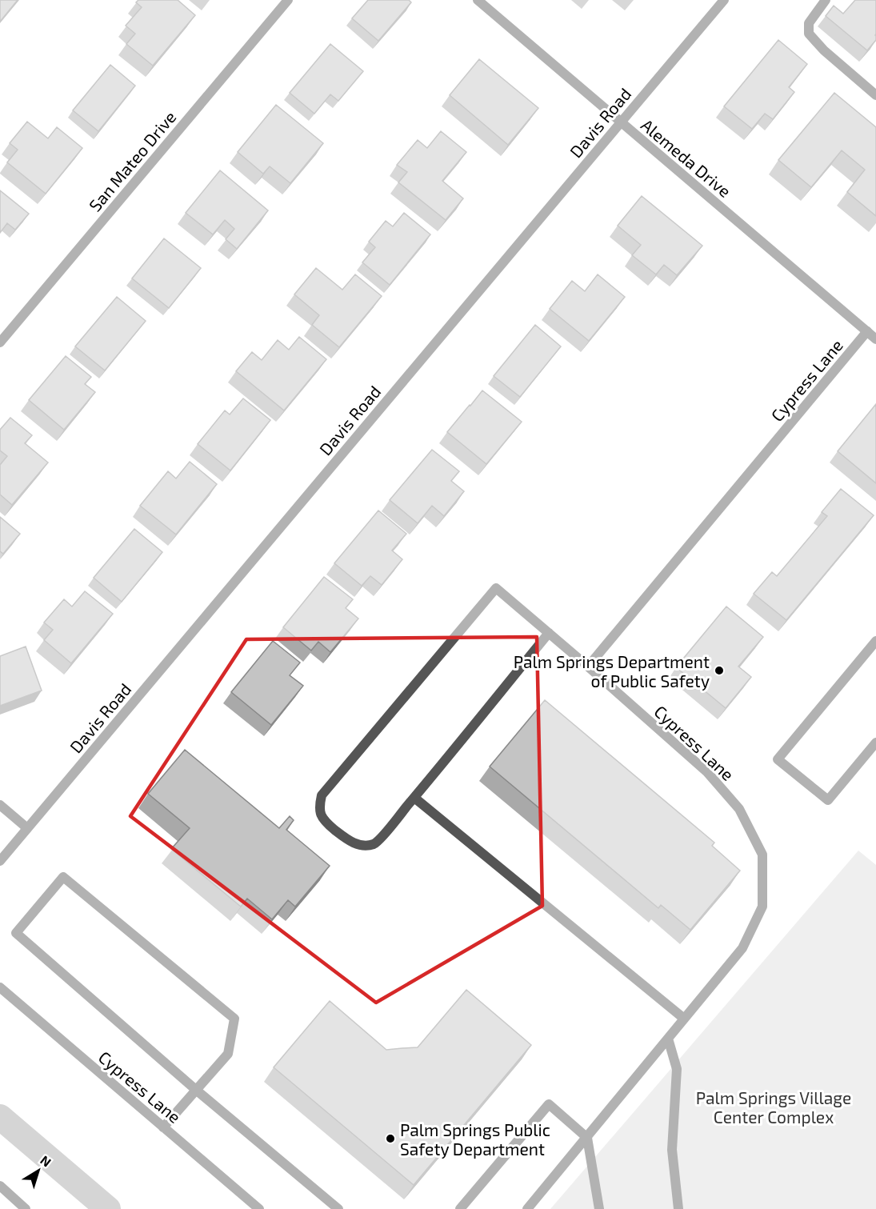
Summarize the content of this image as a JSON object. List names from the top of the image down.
{
  "streets": {
    "street": [
      "Davis Road",
      "Alemeda Drive",
      "San Mateo Drive",
      "Cypress Lane"
    ]
  },
  "crossings": [
    ["Davis Road", "Alemeda Drive"],
    ["Alemeda Drive", "Cypress Lane"]
  ],
  "parks": ["Palm Springs Village Center Complex"],
  "places": ["Palm Springs Department of Public Safety", "Palm Springs Public Safety Department"],
  "north": "top right"
}
